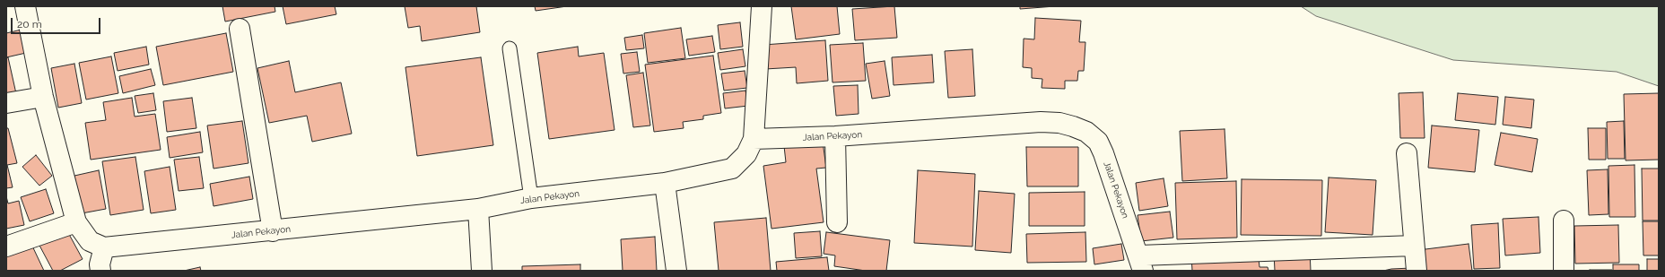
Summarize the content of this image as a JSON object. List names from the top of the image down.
{
  "streets": {
    "street": ["Jalan Pekayon"]
  },
  "scale_bar": "20 m"
}
